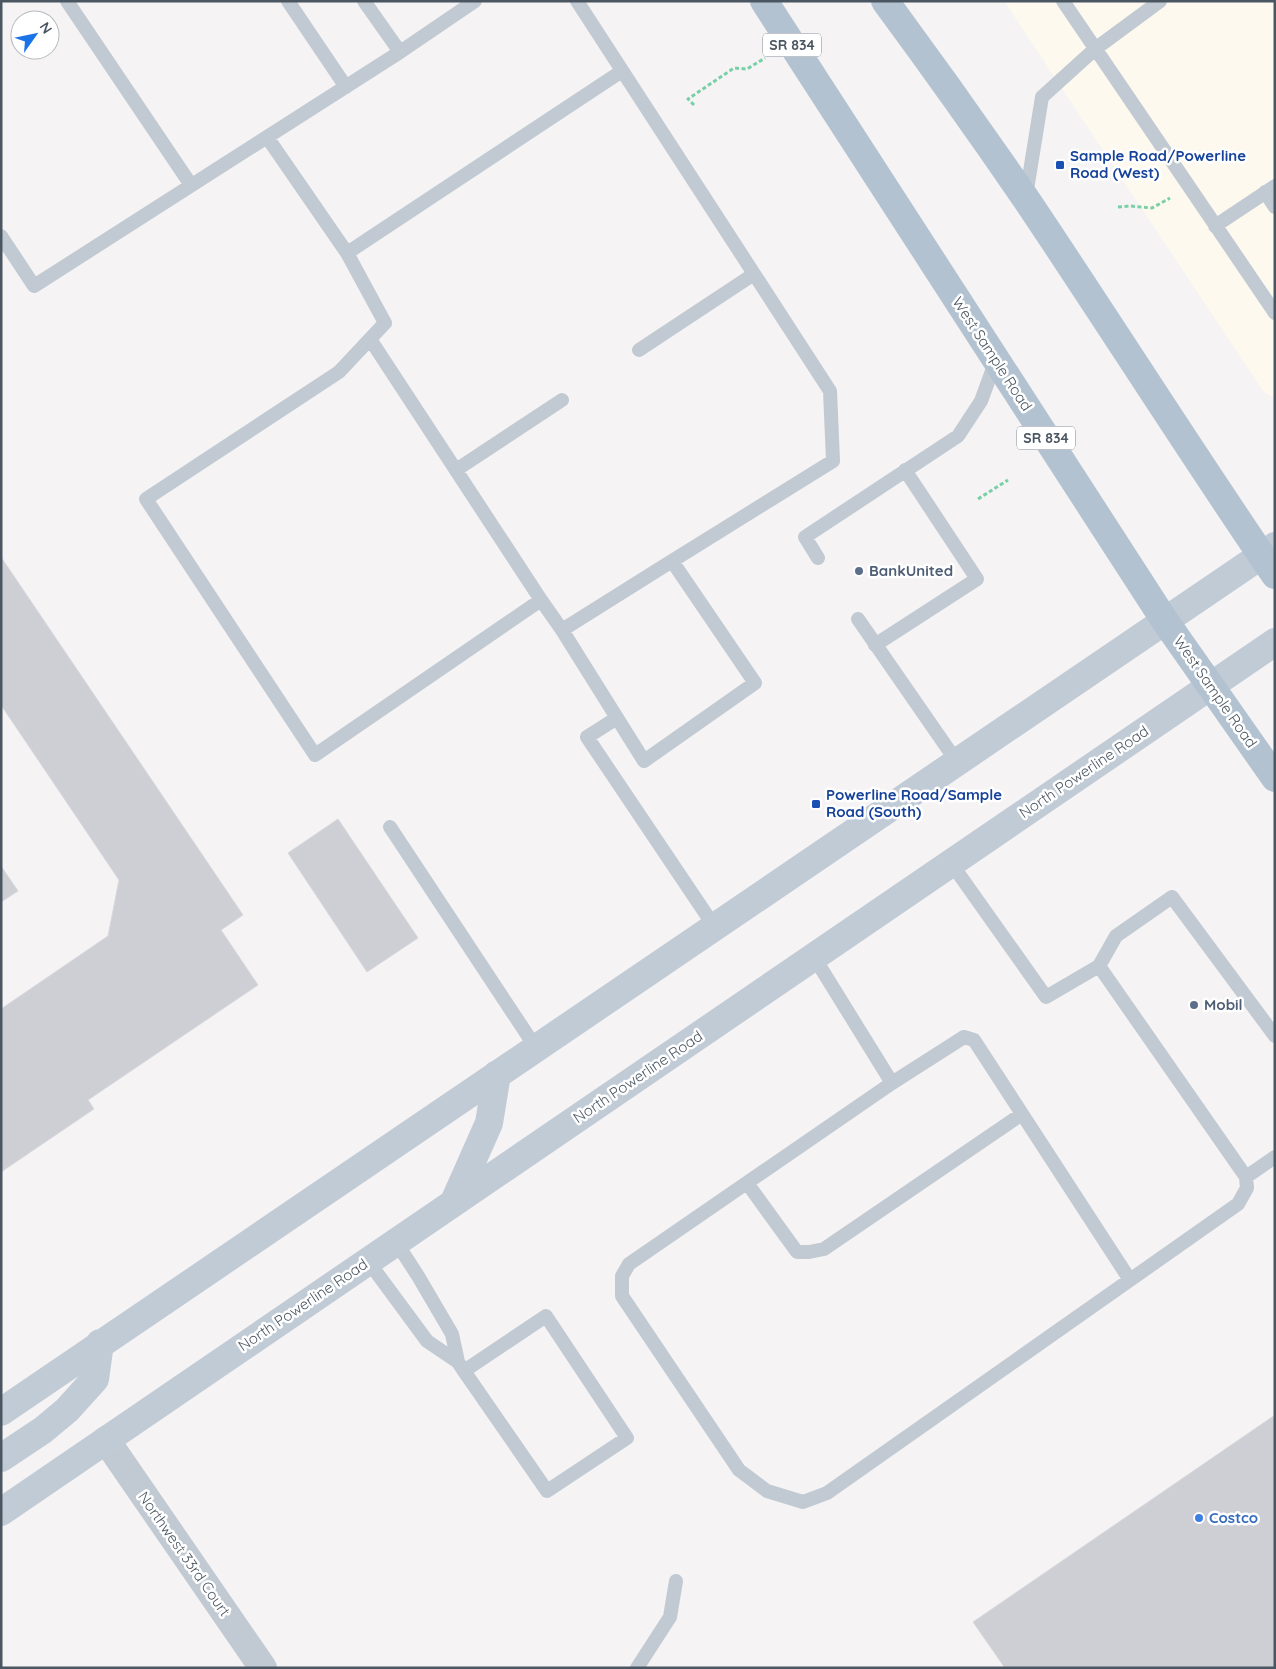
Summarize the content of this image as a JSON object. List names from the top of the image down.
{
  "streets": {
    "main road": ["SR 834", "West Sample Road", "North Powerline Road"],
    "street": ["Northwest 33rd Court"]
  },
  "crossings": [
    ["West Sample Road", "North Powerline Road"],
    ["North Powerline Road", "Northwest 33rd Court"]
  ],
  "places": {
    "transit": ["Sample Road/Powerline Road (West)", "Powerline Road/Sample Road (South)"],
    "other": ["BankUnited", "Mobil", "Costco"]
  },
  "north": "top right"
}
